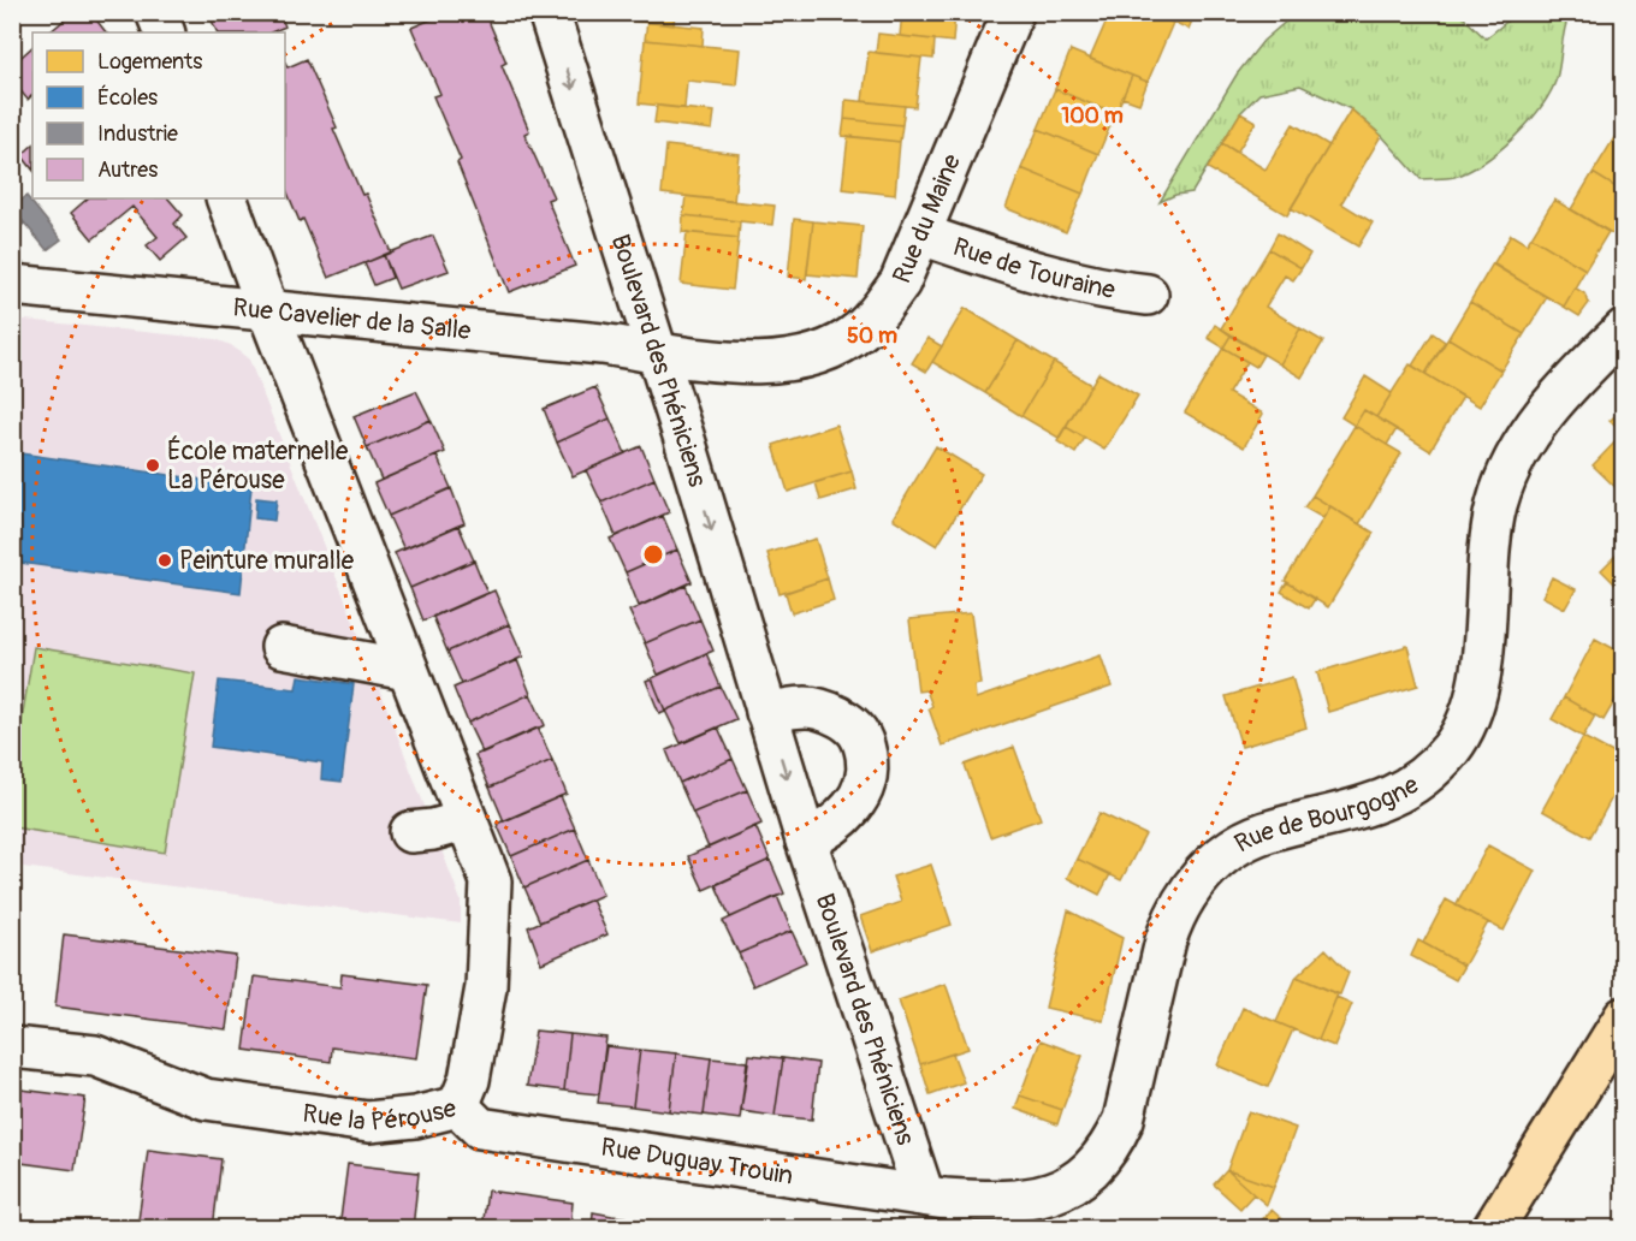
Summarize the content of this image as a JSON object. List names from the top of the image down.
{
  "streets": {
    "street": [
      "Rue du Maine",
      "Rue de Touraine",
      "Rue Cavelier de la Salle",
      "Boulevard des Phéniciens",
      "Rue de Bourgogne",
      "Rue la Pérouse",
      "Rue Duguay Trouin"
    ]
  },
  "crossings": [
    ["Rue du Maine", "Rue de Touraine"],
    ["Rue du Maine", "Rue Cavelier de la Salle"],
    ["Rue du Maine", "Boulevard des Phéniciens"],
    ["Rue Cavelier de la Salle", "Boulevard des Phéniciens"],
    ["Rue Cavelier de la Salle", "Rue la Pérouse"],
    ["Boulevard des Phéniciens", "Rue de Bourgogne"],
    ["Boulevard des Phéniciens", "Rue Duguay Trouin"],
    ["Rue de Bourgogne", "Rue Duguay Trouin"],
    ["Rue la Pérouse", "Rue Duguay Trouin"]
  ],
  "one_way": ["Boulevard des Phéniciens"],
  "places": ["École maternelle La Pérouse", "Peinture muralle"],
  "legend": [
    "Logements",
    "Écoles",
    "Industrie",
    "Autres"
  ],
  "rings": ["100 m", "50 m"]
}
